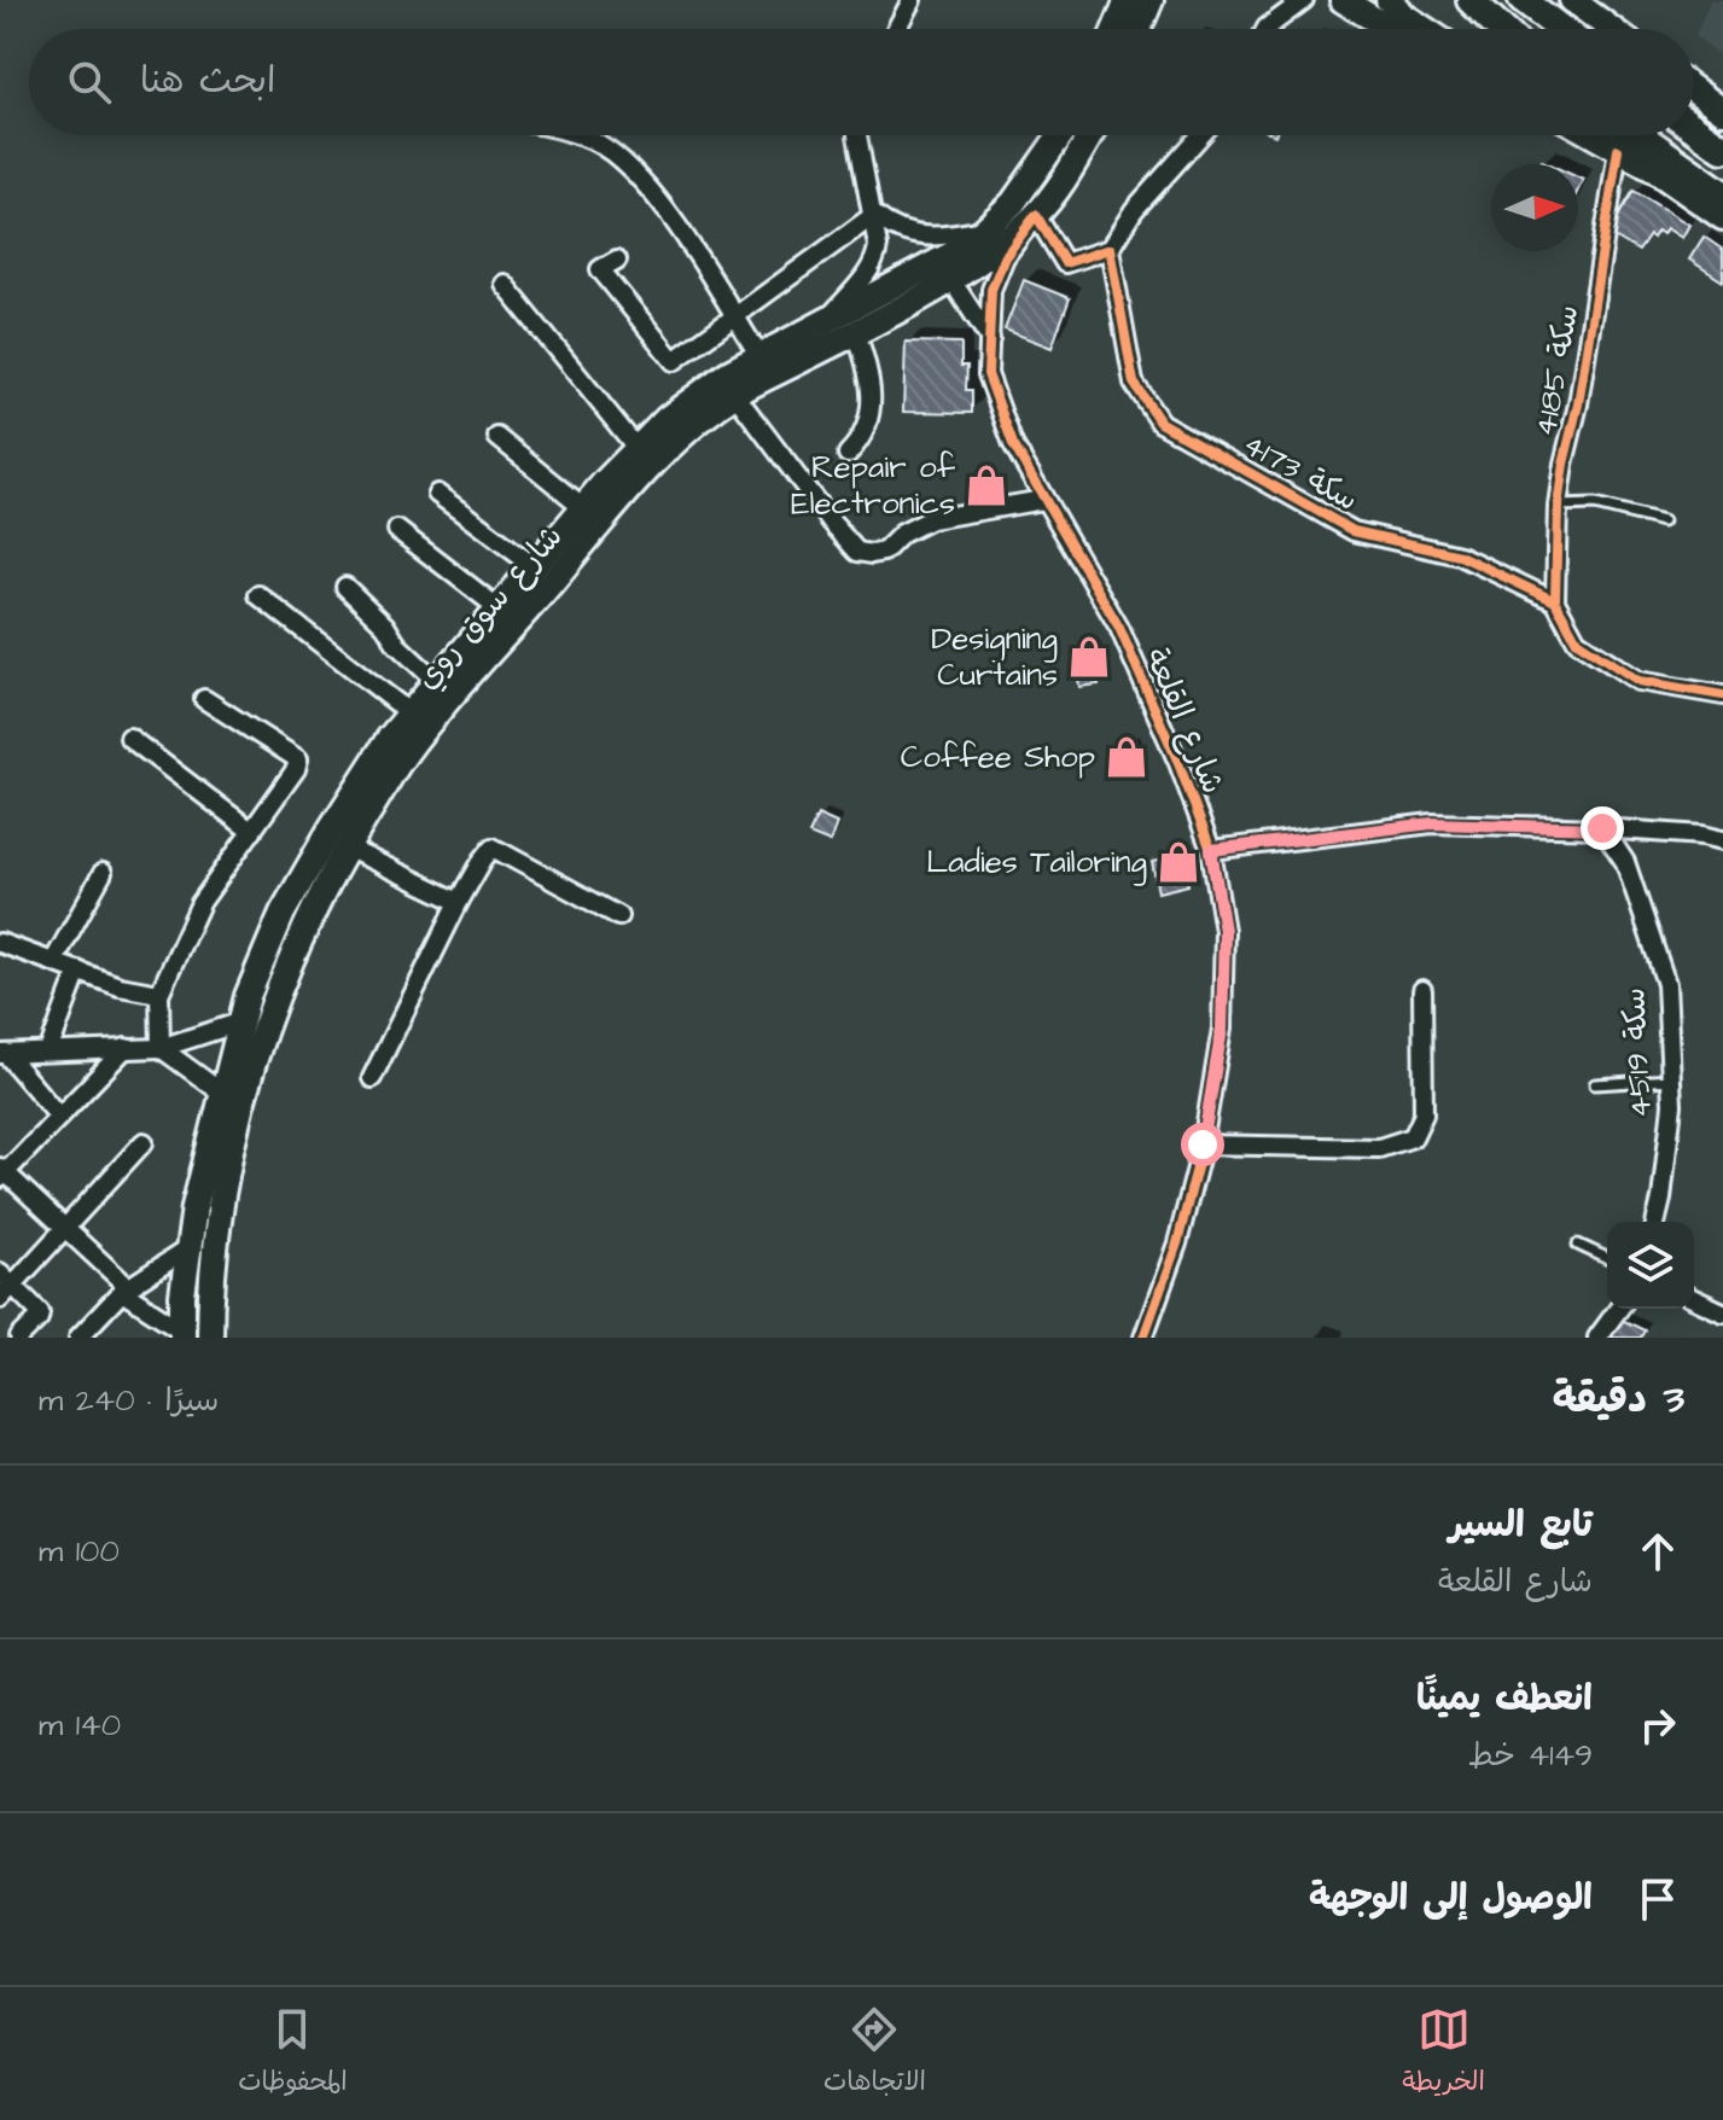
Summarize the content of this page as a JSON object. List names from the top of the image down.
{
  "streets": {
    "main road": ["شارع سوق روي"],
    "street": [
      "سكة 4185",
      "سكة 4173",
      "شارع القلعة",
      "سكة 4519"
    ]
  },
  "crossings": [
    ["سكة 4185", "سكة 4173"],
    ["شارع سوق روي", "شارع القلعة"]
  ],
  "places": {
    "shop": [
      "Repair of Electronics",
      "Designing Curtains",
      "Coffee Shop",
      "Ladies Tailoring"
    ]
  },
  "north": "right",
  "page": {
    "search": "ابحث هنا",
    "heading": ["3 دقيقة", "سيرًا · 240 m"],
    "list": [
      ["تابع السير", "شارع القلعة", "100 m"],
      ["انعطف يمينًا", "4149 خط", "140 m"],
      "الوصول إلى الوجهة"
    ],
    "nav": ["الخريطة", "الاتجاهات", "المحفوظات"]
  }
}
